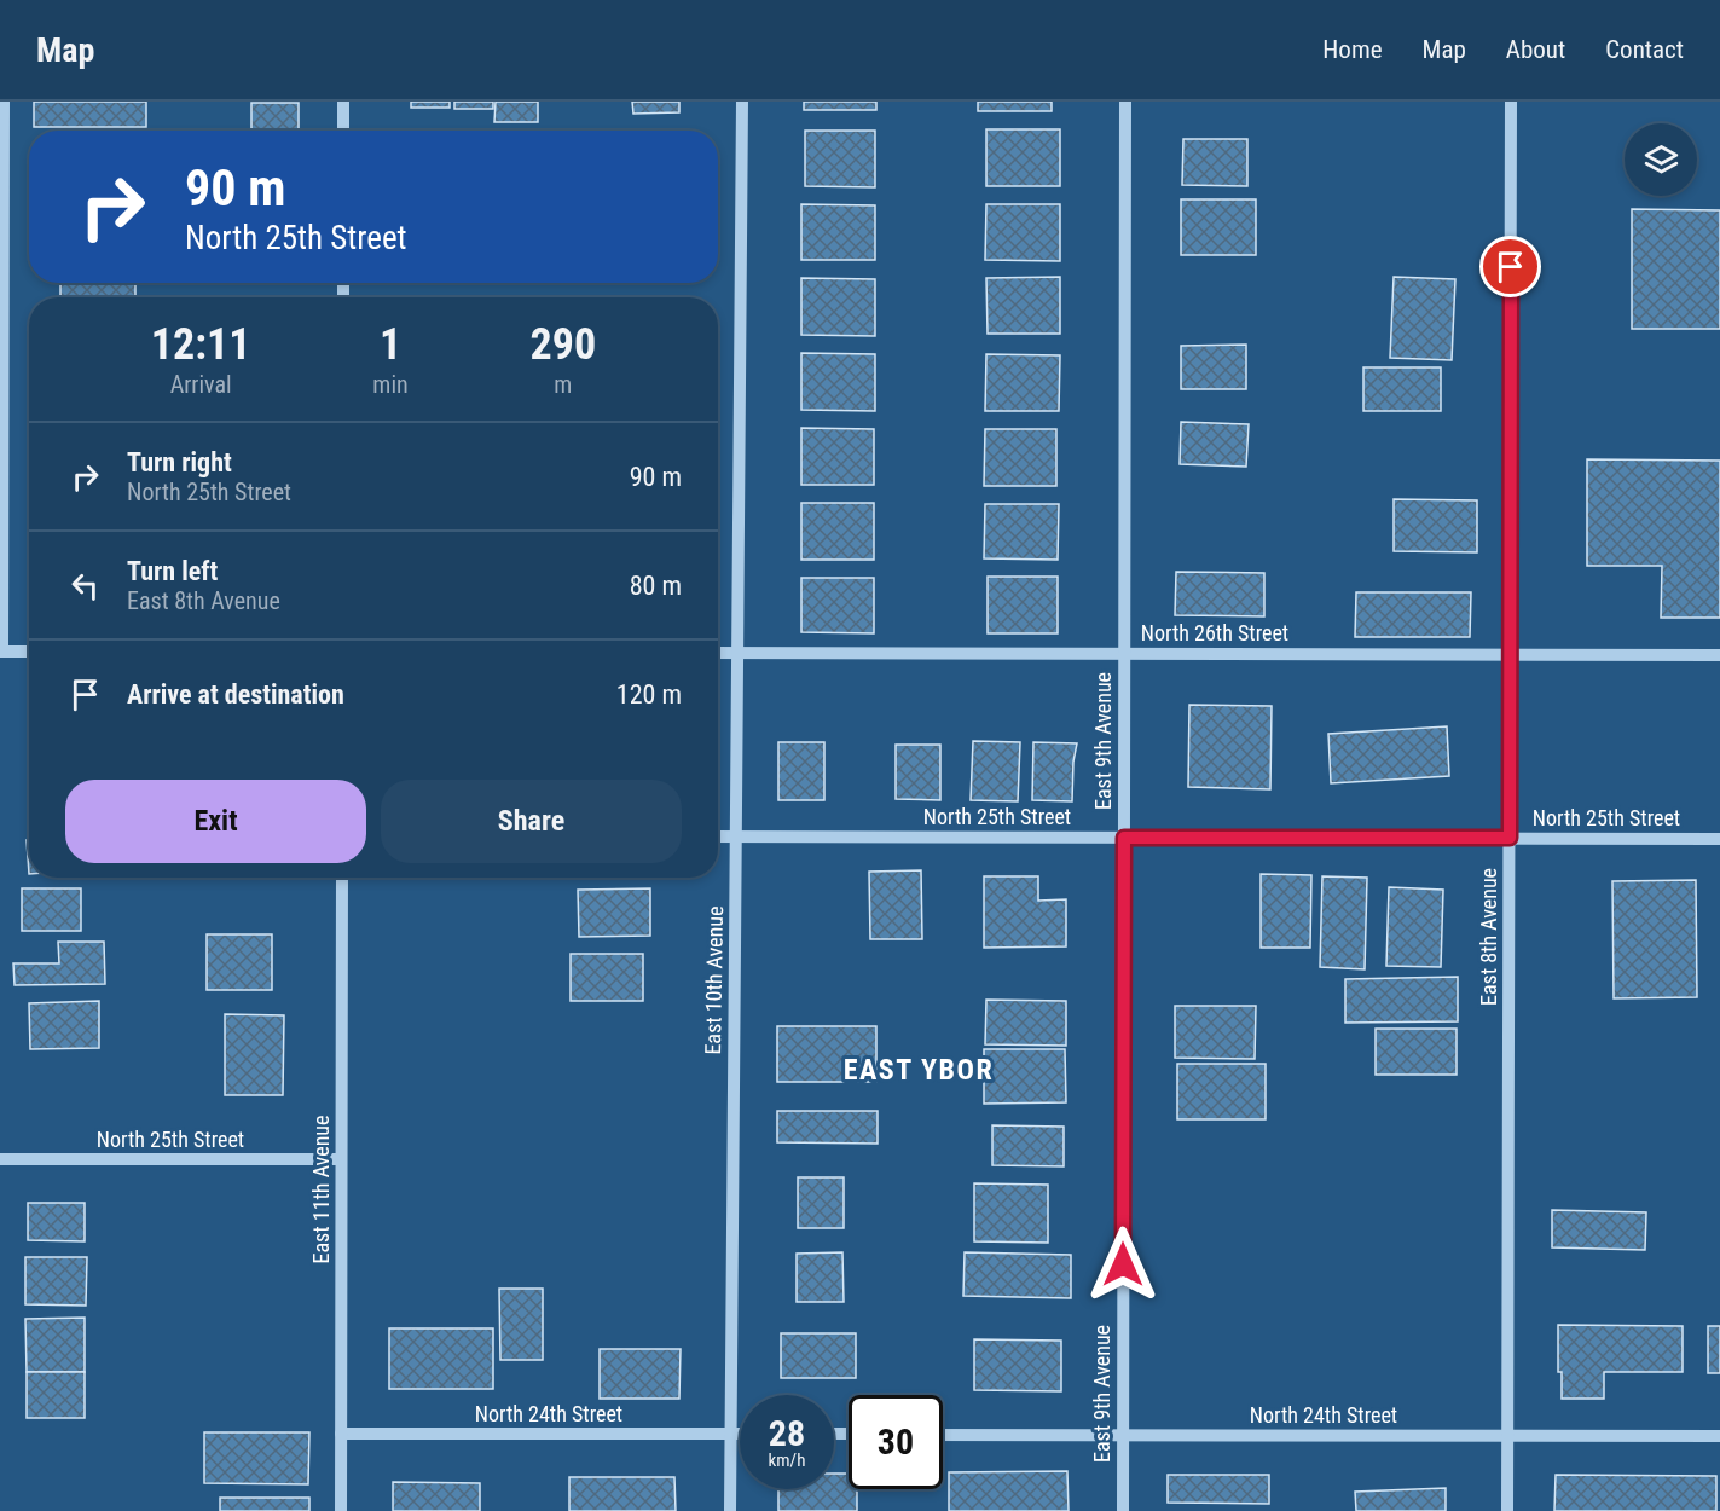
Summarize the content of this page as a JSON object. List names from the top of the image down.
{
  "streets": {
    "street": [
      "North 26th Street",
      "East 9th Avenue",
      "North 25th Street",
      "East 8th Avenue",
      "East 10th Avenue",
      "East 11th Avenue",
      "North 24th Street"
    ]
  },
  "crossings": [
    ["North 26th Street", "East 9th Avenue"],
    ["North 26th Street", "East 8th Avenue"],
    ["North 26th Street", "East 10th Avenue"],
    ["East 9th Avenue", "North 25th Street"],
    ["East 9th Avenue", "North 24th Street"],
    ["North 25th Street", "East 8th Avenue"],
    ["North 25th Street", "East 10th Avenue"],
    ["North 25th Street", "East 11th Avenue"],
    ["East 8th Avenue", "North 24th Street"],
    ["East 10th Avenue", "North 24th Street"],
    ["East 11th Avenue", "North 24th Street"]
  ],
  "districts": ["EAST YBOR"],
  "page": {
    "header": "Map",
    "nav": [
      "Home",
      "Map",
      "About",
      "Contact"
    ],
    "turn": ["90 m", "North 25th Street"],
    "eta": [
      "12:11",
      "Arrival",
      "1",
      "min",
      "290",
      "m"
    ],
    "list": [
      {
        "name": "Turn right",
        "note": "North 25th Street",
        "value": "90 m"
      },
      {
        "name": "Turn left",
        "note": "East 8th Avenue",
        "value": "80 m"
      },
      {
        "name": "Arrive at destination",
        "value": "120 m"
      }
    ],
    "buttons": ["Exit", "Share"],
    "speed": "28 km/h",
    "limit": "30"
  }
}
